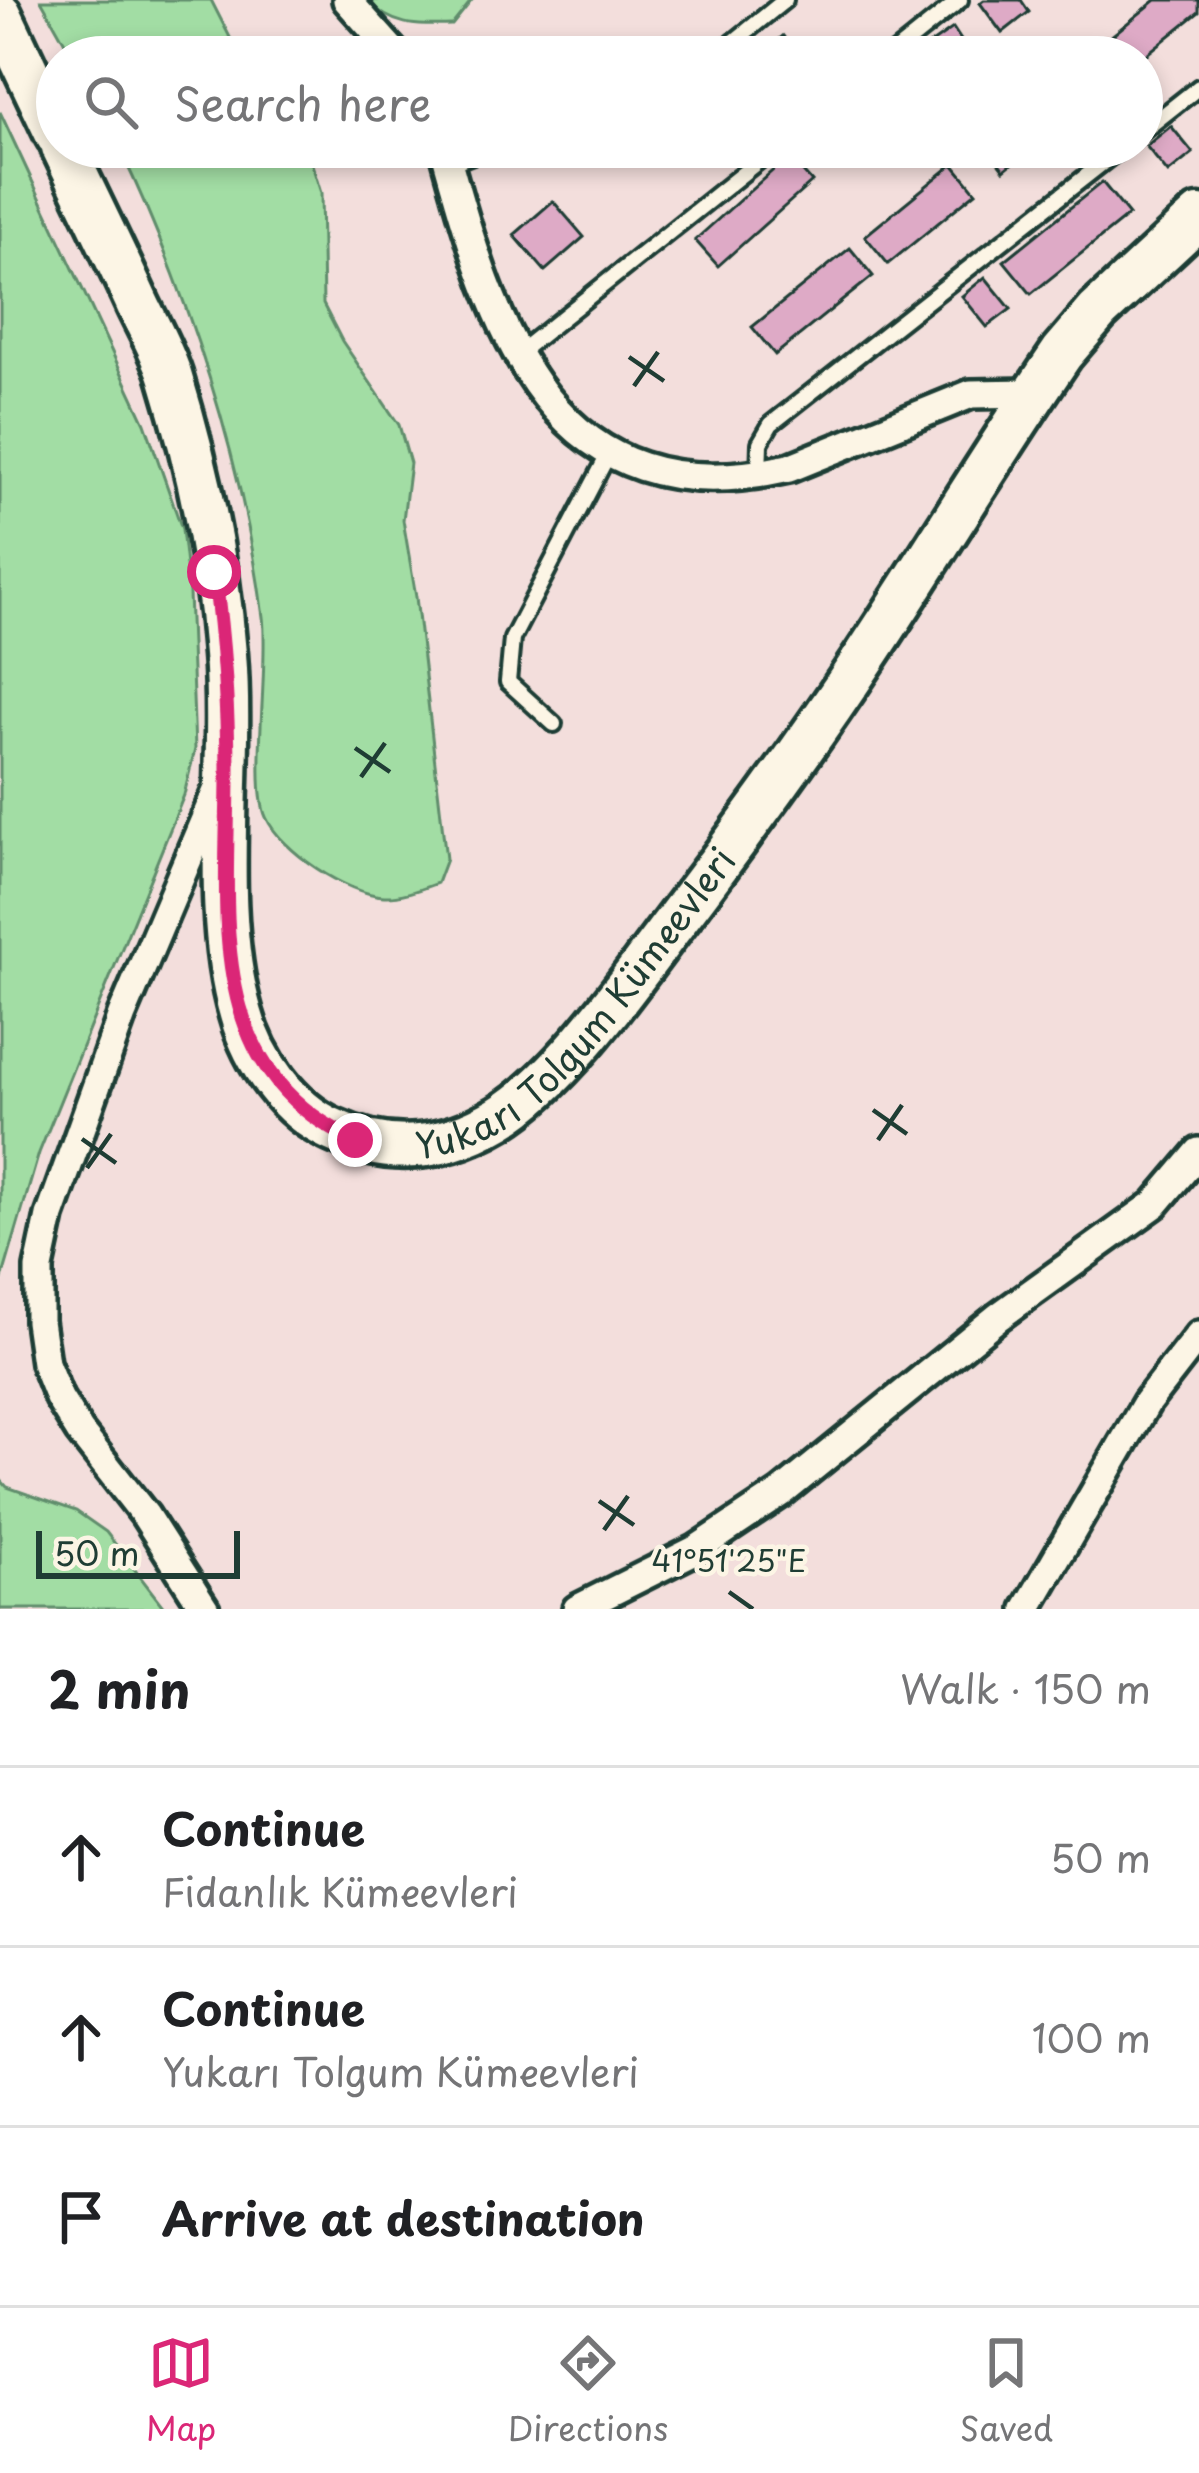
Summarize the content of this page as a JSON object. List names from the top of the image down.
{
  "streets": {
    "main road": ["Yukarı Tolgum Kümeevleri"]
  },
  "scale_bar": "50 m",
  "page": {
    "search": "Search here",
    "scale": "50 m",
    "heading": ["2 min", "Walk · 150 m"],
    "list": [
      ["Continue", "Fidanlık Kümeevleri", "50 m"],
      ["Continue", "Yukarı Tolgum Kümeevleri", "100 m"],
      "Arrive at destination"
    ],
    "nav": ["Map", "Directions", "Saved"]
  },
  "coordinates": ["41°51'25\"E"]
}
